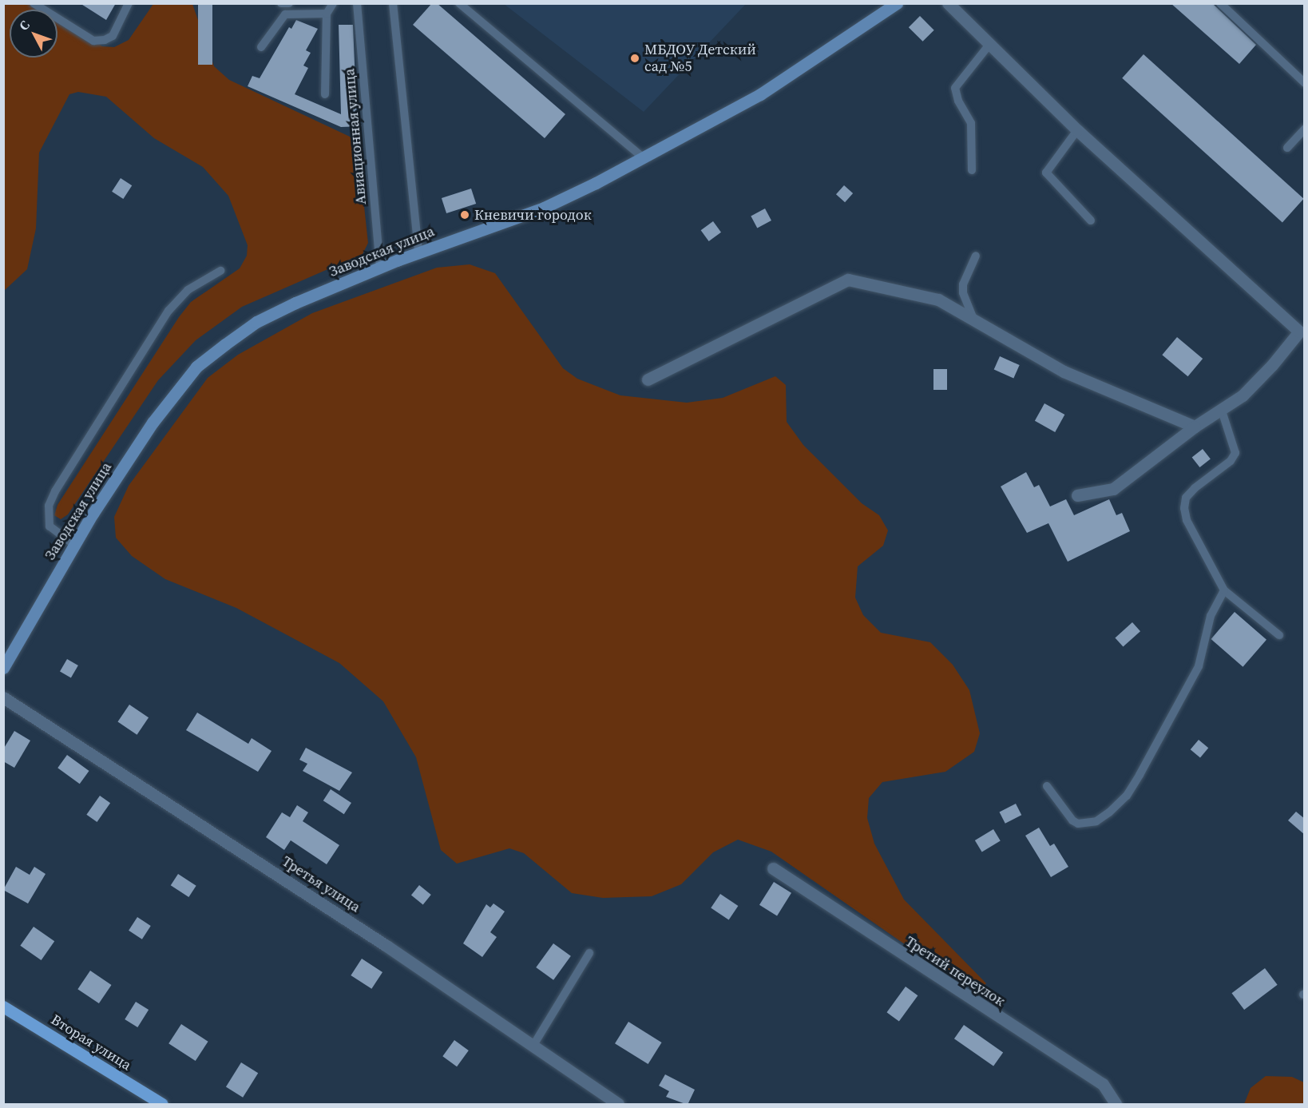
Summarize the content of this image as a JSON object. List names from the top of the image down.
{
  "streets": {
    "main road": ["Вторая улица"],
    "street": ["Заводская улица", "Третья улица", "Третий переулок"],
    "lane": ["Авиационная улица"]
  },
  "crossings": [
    ["Авиационная улица", "Заводская улица"]
  ],
  "places": ["МБДОУ Детский сад №5", "Кневичи городок"],
  "north": "top left"
}
